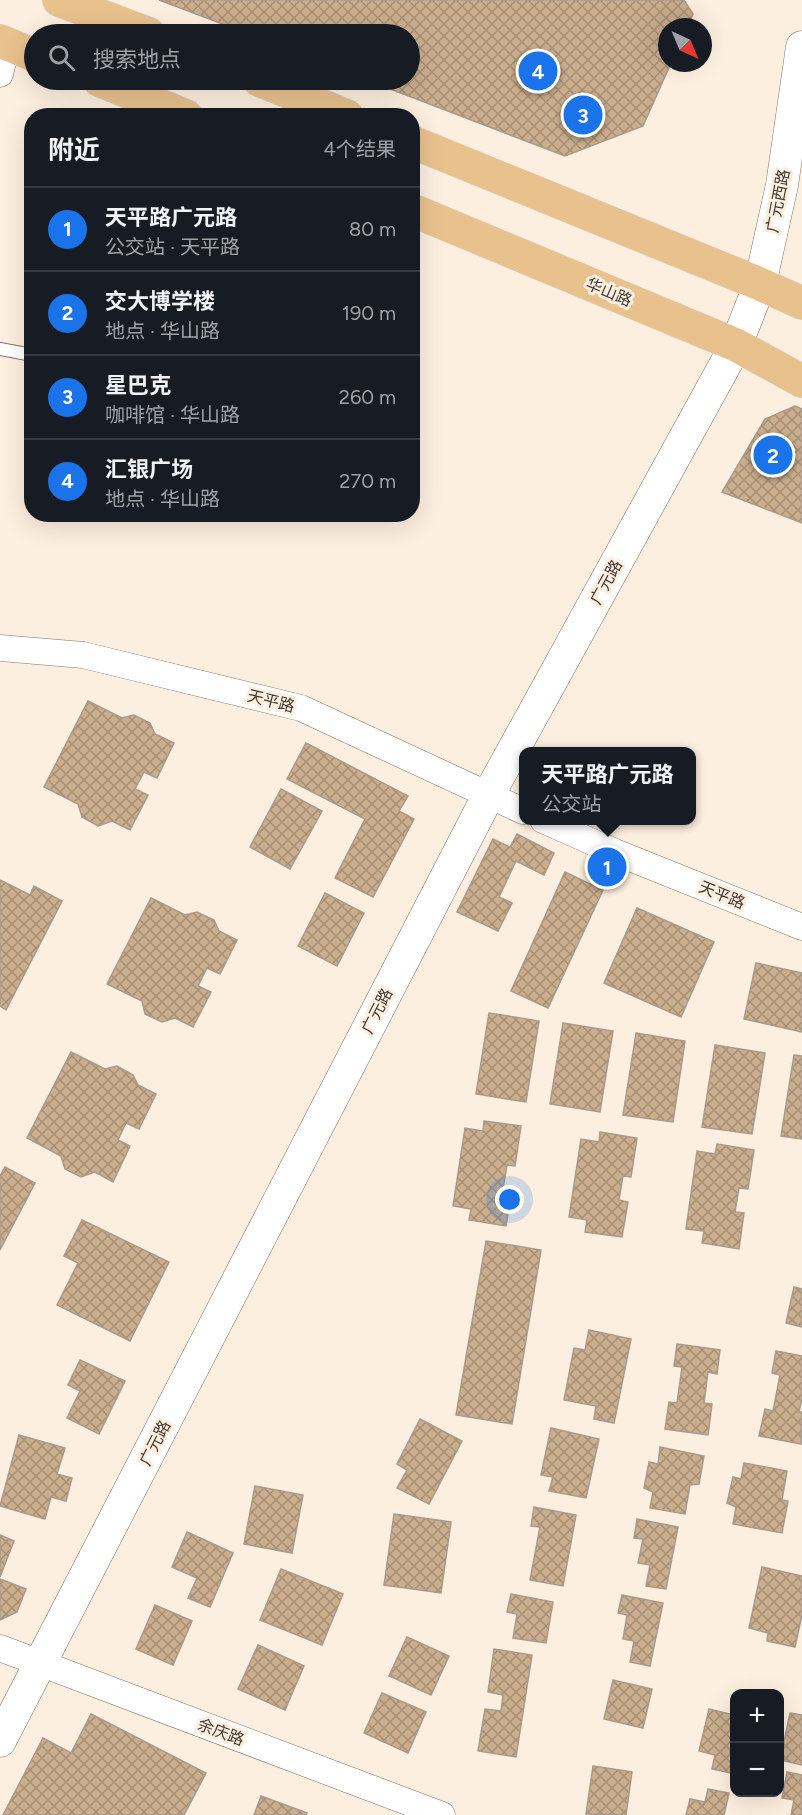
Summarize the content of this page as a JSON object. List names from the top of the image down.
{
  "streets": {
    "main road": ["华山路"],
    "street": [
      "广元西路",
      "广元路",
      "天平路",
      "余庆路"
    ]
  },
  "crossings": [
    ["广元西路", "广元路"],
    ["华山路", "广元路"],
    ["广元路", "天平路"],
    ["广元路", "余庆路"]
  ],
  "north": "bottom right",
  "page": {
    "search": "搜索地点",
    "pins": [
      "4",
      "3",
      "2",
      "1"
    ],
    "heading": ["附近", "4个结果"],
    "list": [
      {
        "mark": "1",
        "name": "天平路广元路",
        "note": "公交站 · 天平路",
        "value": "80 m"
      },
      {
        "mark": "2",
        "name": "交大博学楼",
        "note": "地点 · 华山路",
        "value": "190 m"
      },
      {
        "mark": "3",
        "name": "星巴克",
        "note": "咖啡馆 · 华山路",
        "value": "260 m"
      },
      {
        "mark": "4",
        "name": "汇银广场",
        "note": "地点 · 华山路",
        "value": "270 m"
      }
    ],
    "popup": ["天平路广元路", "公交站"],
    "map_buttons": ["+", "−"]
  }
}
